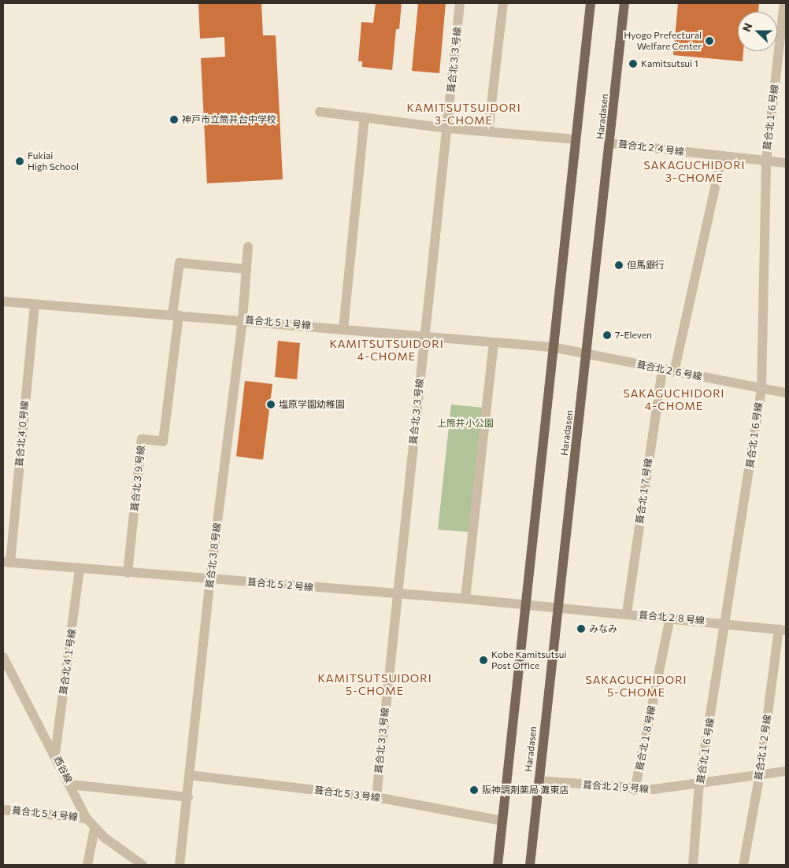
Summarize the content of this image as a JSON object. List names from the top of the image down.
{
  "streets": {
    "main road": ["Haradasen"],
    "street": [
      "葺合北３３号線",
      "葺合北１６号線",
      "葺合北２４号線",
      "葺合北５１号線",
      "葺合北２６号線",
      "葺合北４０号線",
      "葺合北３９号線",
      "葺合北１７号線",
      "葺合北３８号線",
      "葺合北５２号線",
      "葺合北２８号線",
      "葺合北４１号線",
      "葺合北１８号線",
      "葺合北１２号線",
      "西谷線",
      "葺合北２９号線",
      "葺合北５３号線",
      "葺合北５４号線"
    ]
  },
  "crossings": [
    ["葺合北３３号線", "葺合北５１号線"],
    ["葺合北３３号線", "葺合北５２号線"],
    ["葺合北３３号線", "葺合北５３号線"],
    ["Haradasen", "葺合北２４号線"],
    ["Haradasen", "葺合北５１号線"],
    ["Haradasen", "葺合北２６号線"],
    ["Haradasen", "葺合北５２号線"],
    ["Haradasen", "葺合北２８号線"],
    ["Haradasen", "葺合北２９号線"],
    ["Haradasen", "葺合北５３号線"],
    ["葺合北１６号線", "葺合北２４号線"],
    ["葺合北１６号線", "葺合北２６号線"],
    ["葺合北１６号線", "葺合北２８号線"],
    ["葺合北１６号線", "葺合北２９号線"],
    ["葺合北５１号線", "葺合北２６号線"],
    ["葺合北５１号線", "葺合北４０号線"],
    ["葺合北５１号線", "葺合北３９号線"],
    ["葺合北５１号線", "葺合北３８号線"],
    ["葺合北２６号線", "葺合北１７号線"],
    ["葺合北４０号線", "葺合北５２号線"],
    ["葺合北３９号線", "葺合北５２号線"],
    ["葺合北１７号線", "葺合北２８号線"],
    ["葺合北３８号線", "葺合北５２号線"],
    ["葺合北３８号線", "葺合北５３号線"],
    ["葺合北５２号線", "葺合北２８号線"],
    ["葺合北５２号線", "葺合北４１号線"],
    ["葺合北２８号線", "葺合北１８号線"],
    ["葺合北２８号線", "葺合北１２号線"],
    ["葺合北４１号線", "西谷線"],
    ["葺合北１８号線", "葺合北２９号線"],
    ["葺合北１２号線", "葺合北２９号線"],
    ["西谷線", "葺合北５４号線"]
  ],
  "districts": [
    "KAMITSUTSUIDORI 3-CHOME",
    "SAKAGUCHIDORI 3-CHOME",
    "KAMITSUTSUIDORI 4-CHOME",
    "SAKAGUCHIDORI 4-CHOME",
    "KAMITSUTSUIDORI 5-CHOME",
    "SAKAGUCHIDORI 5-CHOME"
  ],
  "parks": ["上筒井小公園"],
  "places": [
    "Hyogo Prefectural Welfare Center",
    "Kamitsutsui 1",
    "神戸市立筒井台中学校",
    "Fukiai High School",
    "但馬銀行",
    "7-Eleven",
    "塩原学園幼稚園",
    "みなみ",
    "Kobe Kamitsutsui Post Office",
    "阪神調剤薬局 灘東店"
  ],
  "north": "left"
}
